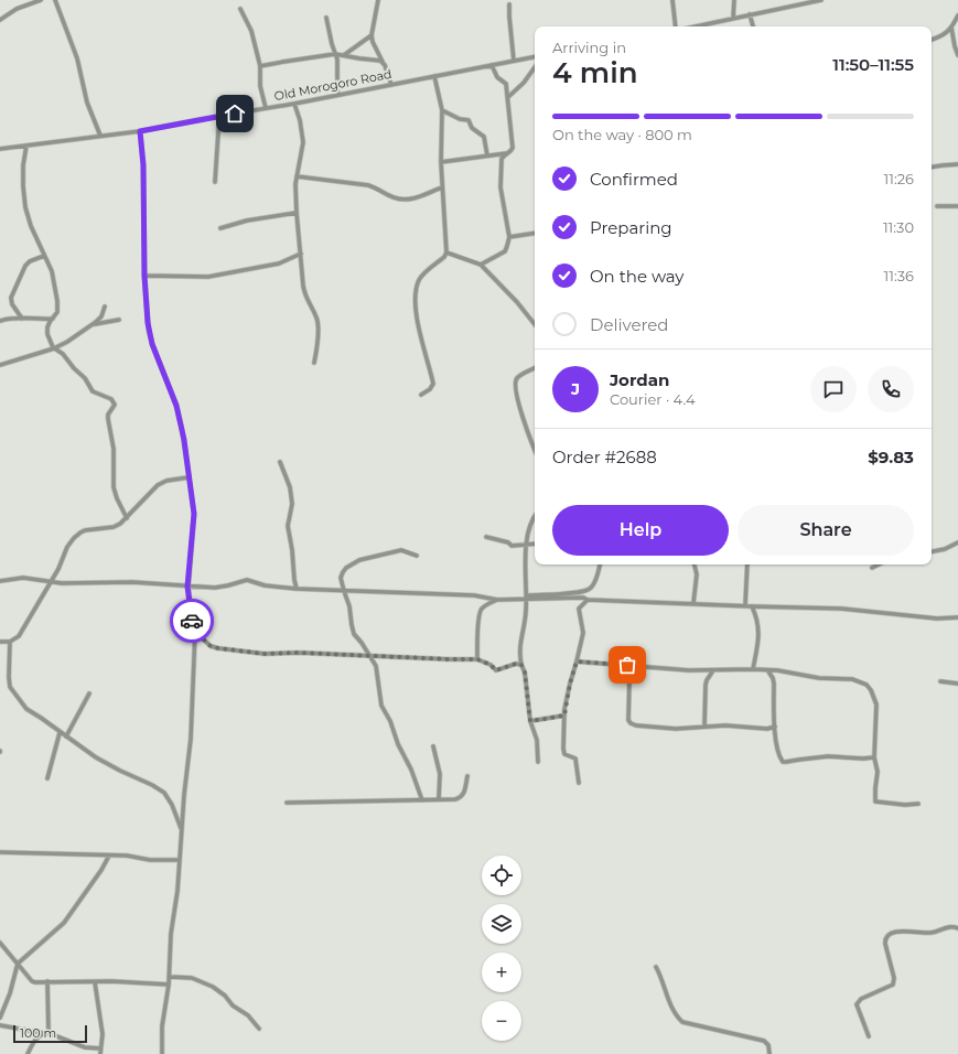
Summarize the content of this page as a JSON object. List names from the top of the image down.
{
  "streets": {
    "street": ["Old Morogoro Road"]
  },
  "scale_bar": "100 m",
  "page": {
    "heading": ["4 min", "Arriving in", "11:50–11:55"],
    "panel": [
      "Jordan",
      "Courier · 4.4",
      "Order #2688",
      "$9.83"
    ],
    "bar": "On the way · 800 m",
    "list": [
      ["Confirmed", "11:26"],
      ["Preparing", "11:30"],
      ["On the way", "11:36"],
      "Delivered"
    ],
    "round": "J",
    "buttons": ["Help", "Share"],
    "map_buttons": ["+", "−"],
    "scale": "100 m"
  }
}
